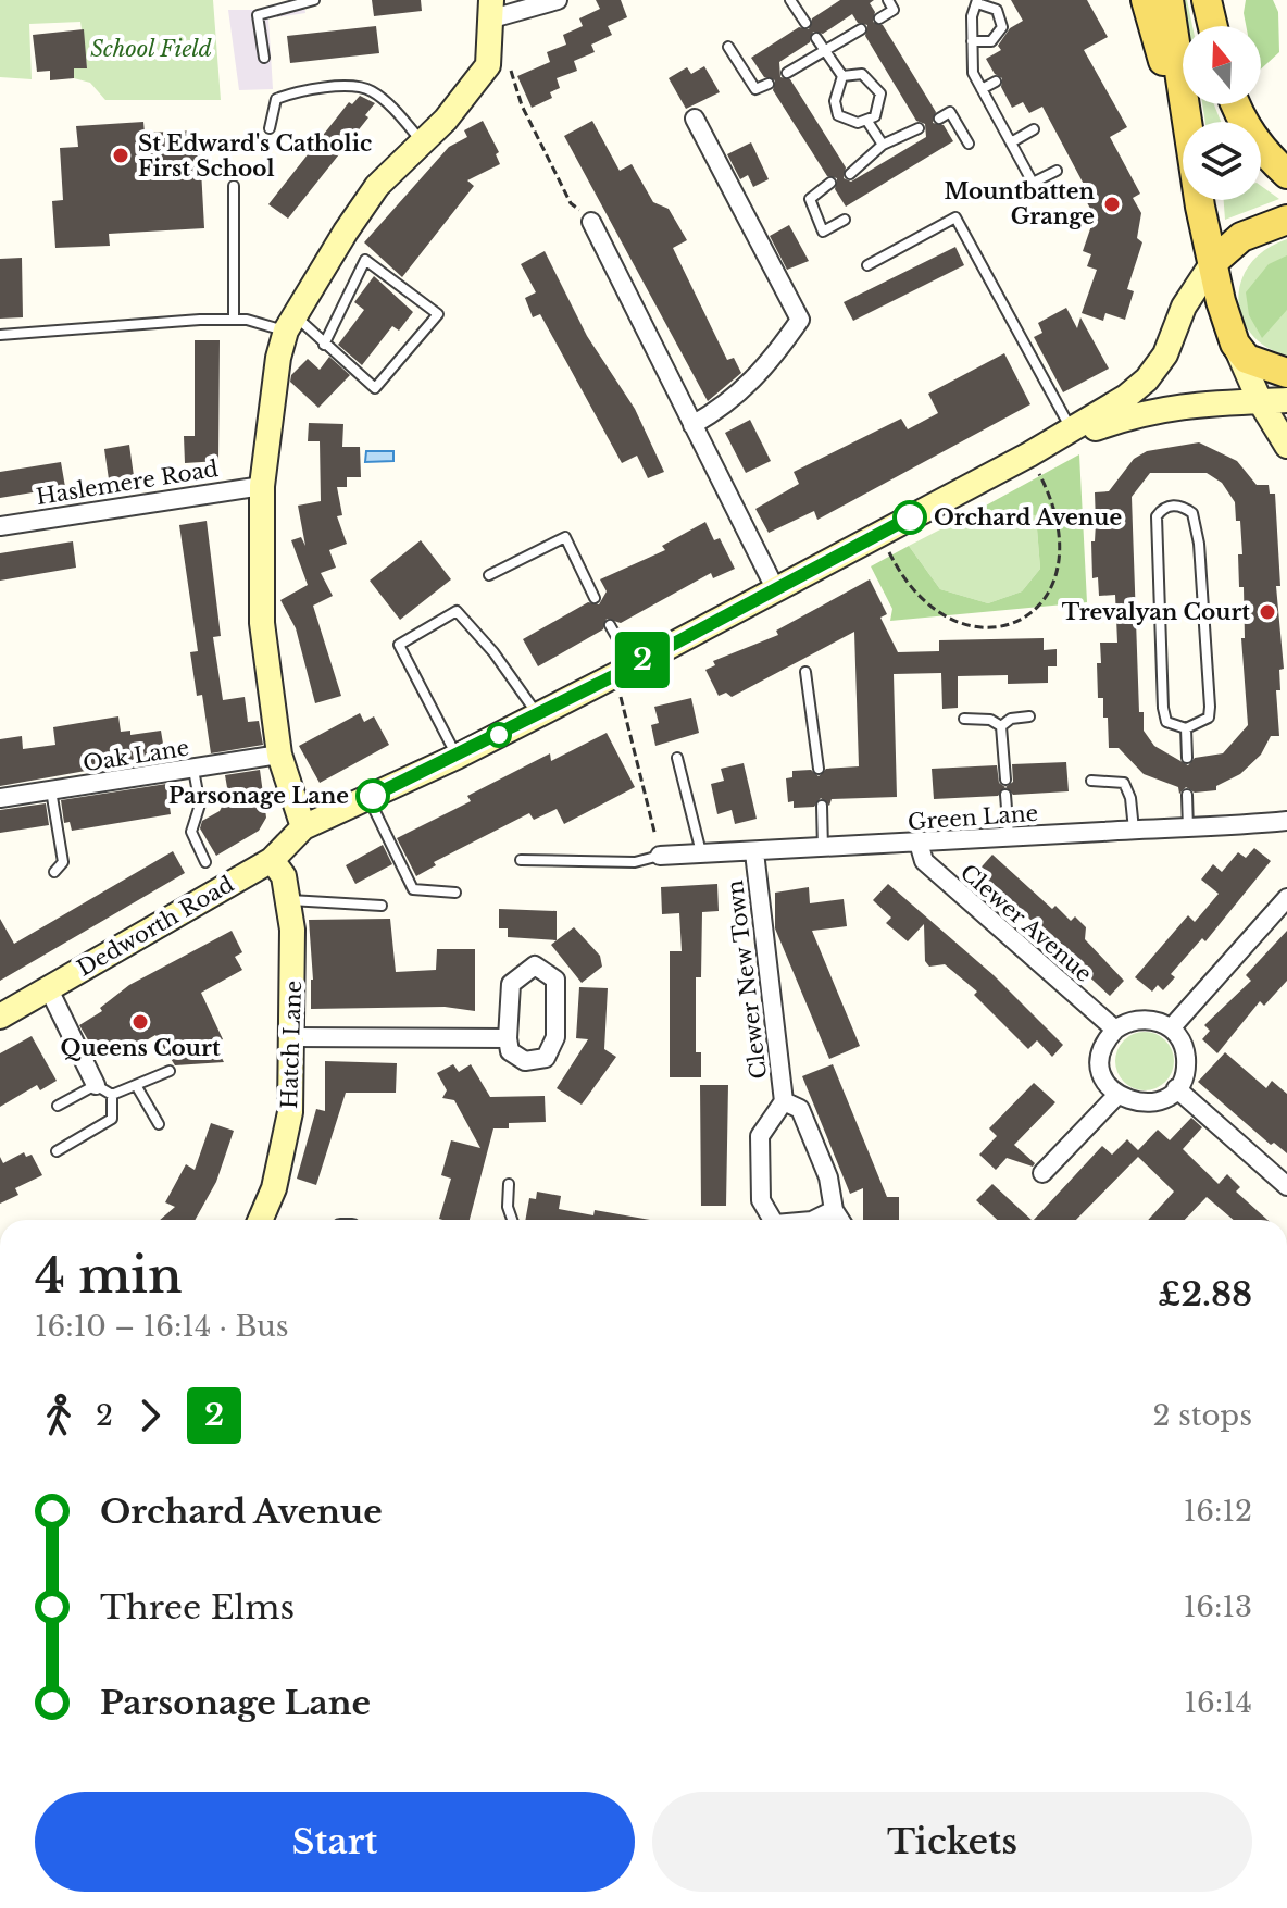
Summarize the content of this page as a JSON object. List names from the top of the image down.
{
  "streets": {
    "main road": ["Dedworth Road", "Hatch Lane"],
    "street": [
      "Haslemere Road",
      "Oak Lane",
      "Green Lane",
      "Clewer Avenue",
      "Clewer New Town"
    ]
  },
  "crossings": [
    ["Green Lane", "Clewer Avenue"],
    ["Green Lane", "Clewer New Town"],
    ["Dedworth Road", "Hatch Lane"]
  ],
  "parks": ["School Field"],
  "places": [
    "St Edward's Catholic First School",
    "Mountbatten Grange",
    "Orchard Avenue",
    "Trevalyan Court",
    "Parsonage Lane",
    "Queens Court"
  ],
  "lines": ["bus line 2"],
  "north": "top",
  "page": {
    "on_map": "2",
    "heading": ["4 min", "16:10 – 16:14 · Bus", "£2.88"],
    "legs": ["2", "2", "2 stops"],
    "list": [
      {
        "name": "Orchard Avenue",
        "value": "16:12"
      },
      {
        "name": "Three Elms",
        "value": "16:13"
      },
      {
        "name": "Parsonage Lane",
        "value": "16:14"
      }
    ],
    "buttons": ["Start", "Tickets"]
  }
}
